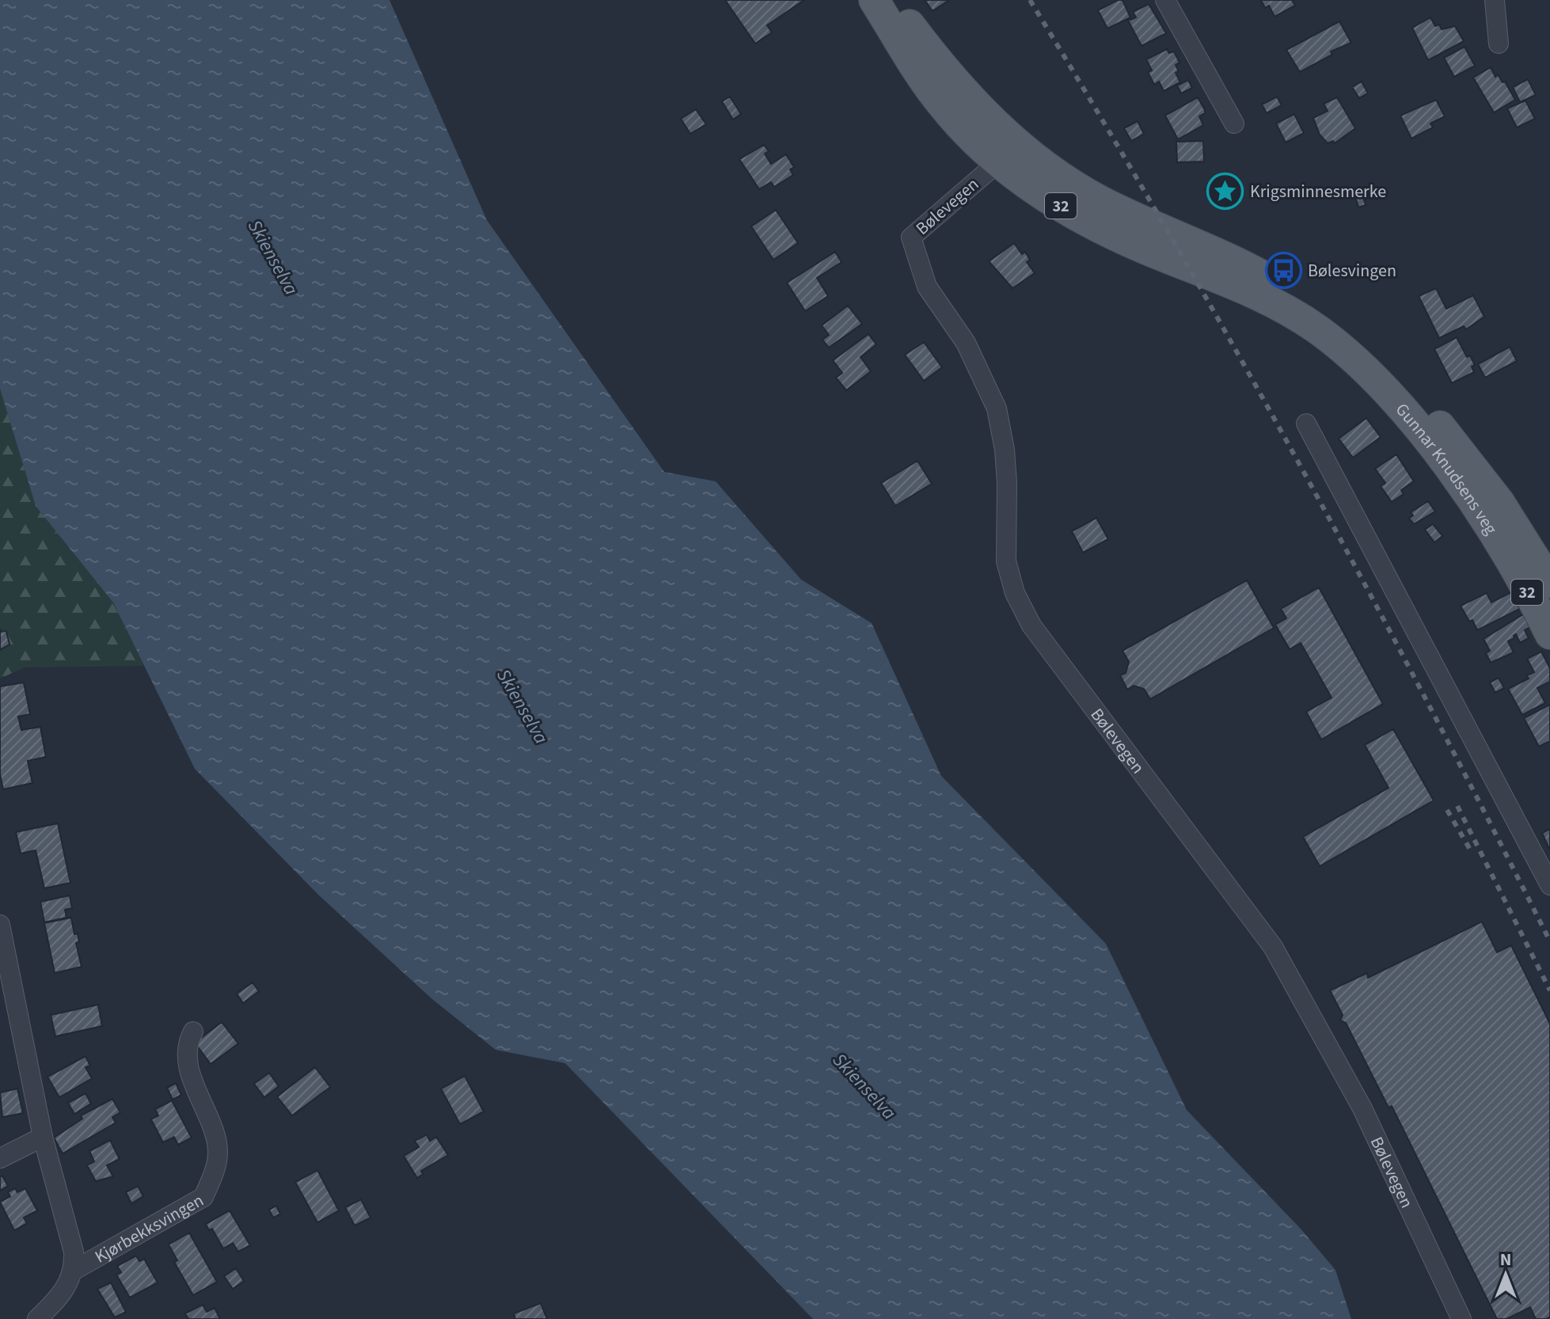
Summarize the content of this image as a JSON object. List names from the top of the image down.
{
  "streets": {
    "main road": ["32", "Gunnar Knudsens veg"],
    "street": ["Bølevegen", "Kjørbekksvingen"]
  },
  "crossings": [
    ["Bølevegen", "32"],
    ["32", "Gunnar Knudsens veg"]
  ],
  "water": ["Skienselva"],
  "places": {
    "place": ["Krigsminnesmerke"],
    "bus stop": ["Bølesvingen"]
  },
  "north": "top"
}
